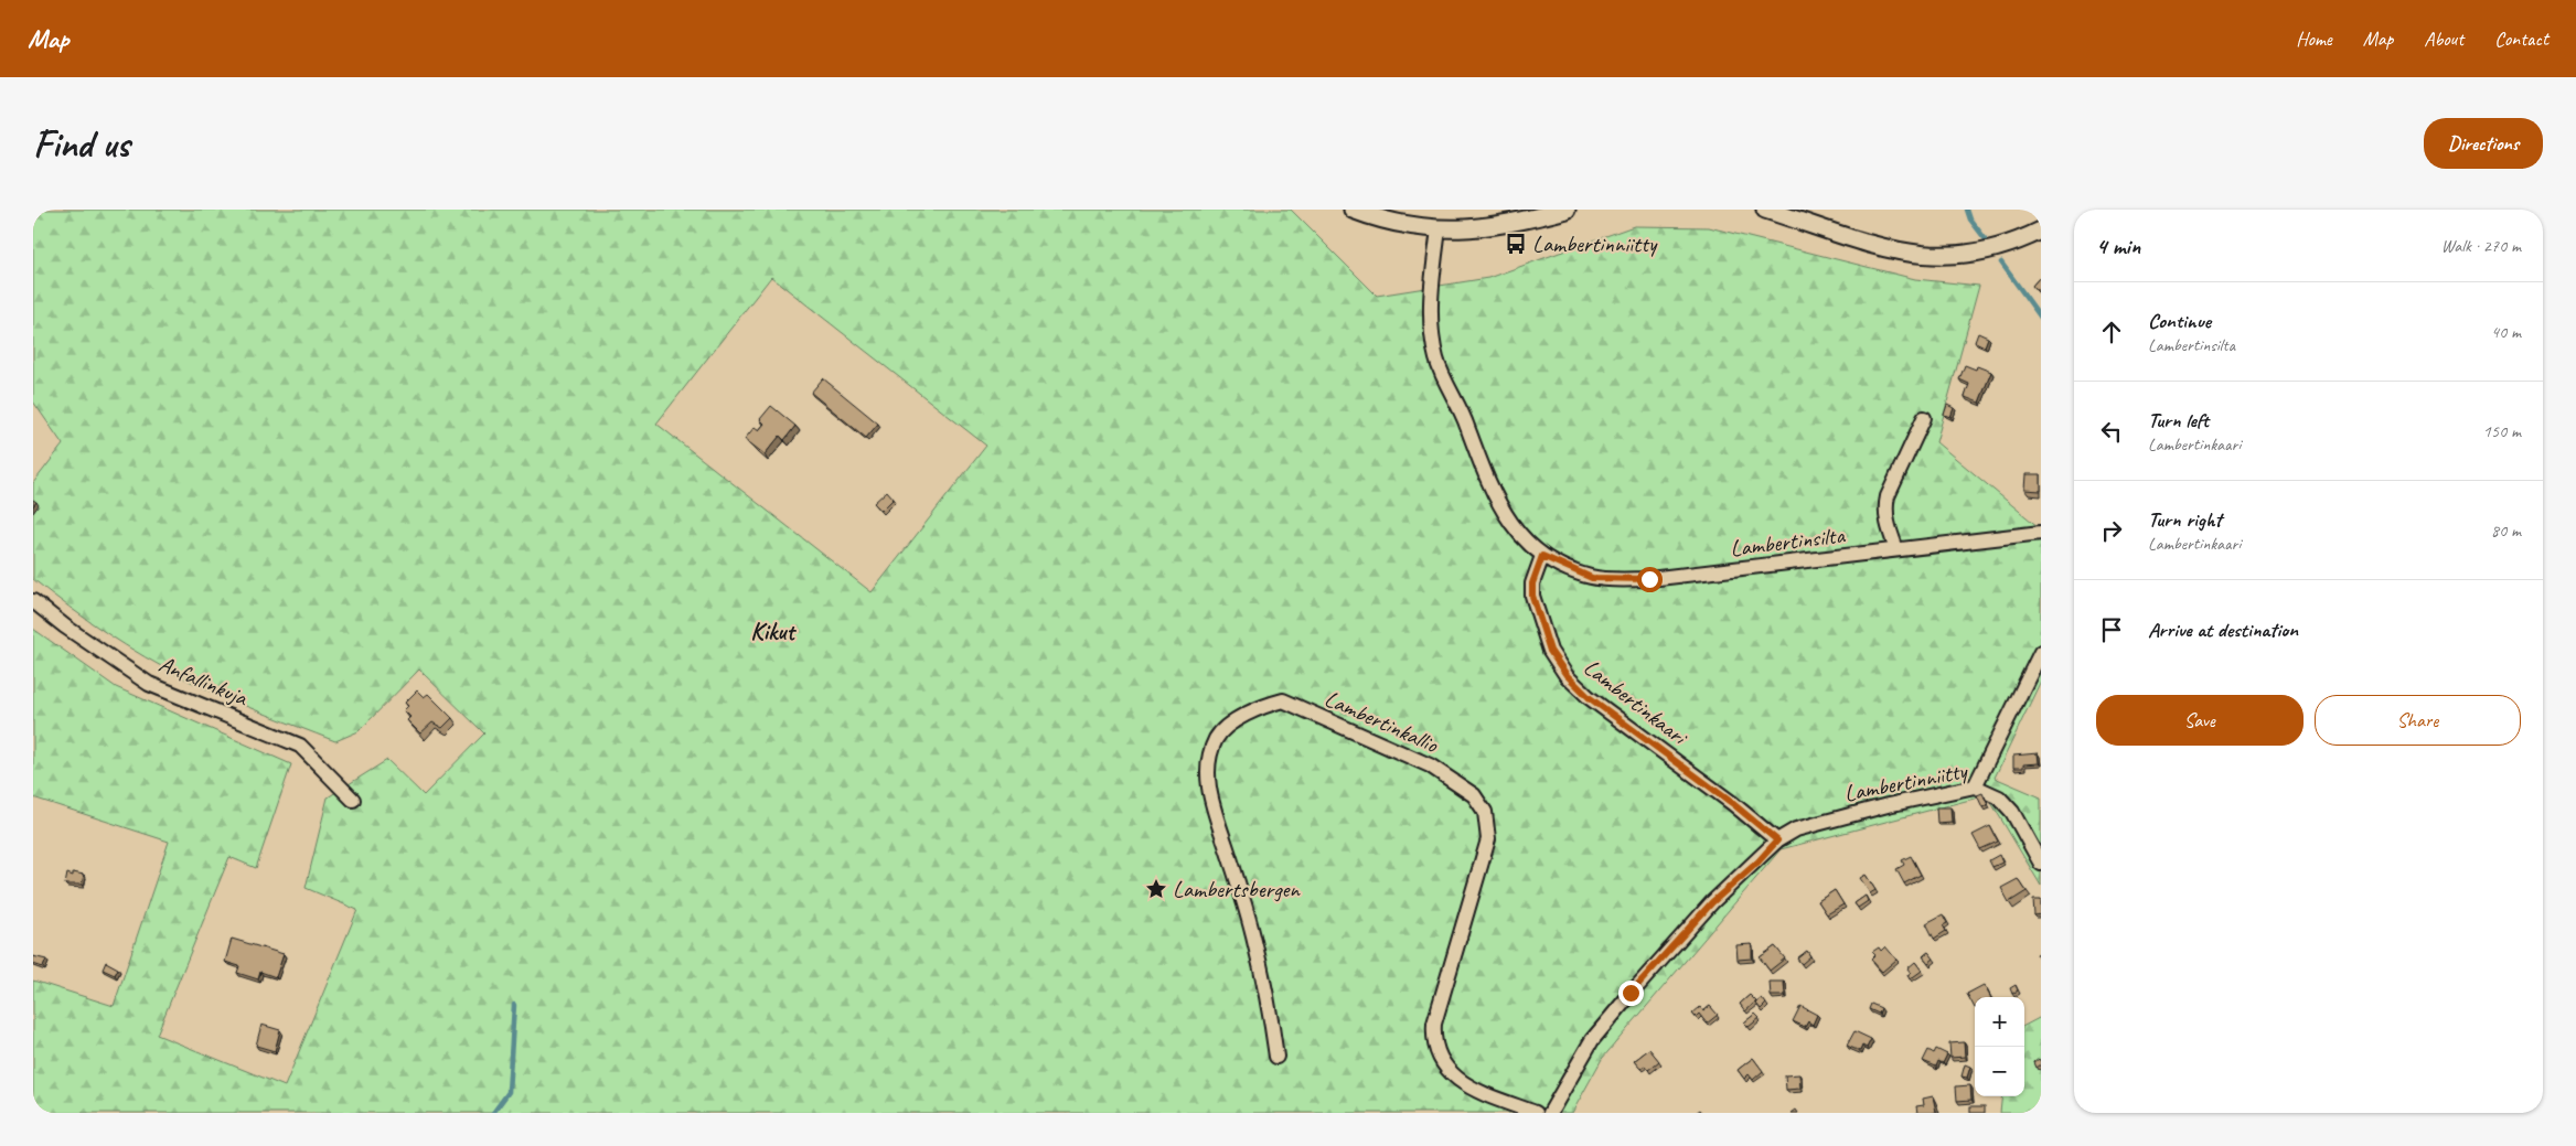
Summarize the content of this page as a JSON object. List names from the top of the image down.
{
  "streets": {
    "street": [
      "Lambertinsilta",
      "Anfallinkuja",
      "Lambertinkaari",
      "Lambertinkallio",
      "Lambertinniitty"
    ]
  },
  "crossings": [
    ["Lambertinsilta", "Lambertinkaari"],
    ["Lambertinkaari", "Lambertinniitty"]
  ],
  "districts": ["Kikut"],
  "places": {
    "bus stop": ["Lambertinniitty"],
    "place": ["Lambertsbergen"]
  },
  "page": {
    "header": "Map",
    "nav": [
      "Home",
      "Map",
      "About",
      "Contact"
    ],
    "buttons": [
      "Directions",
      ["Save", "Share"]
    ],
    "title": "Find us",
    "heading": ["4 min", "Walk · 270 m"],
    "list": [
      ["Continue", "Lambertinsilta", "40 m"],
      ["Turn left", "Lambertinkaari", "150 m"],
      ["Turn right", "Lambertinkaari", "80 m"],
      "Arrive at destination"
    ],
    "map_buttons": ["+", "−"]
  }
}
